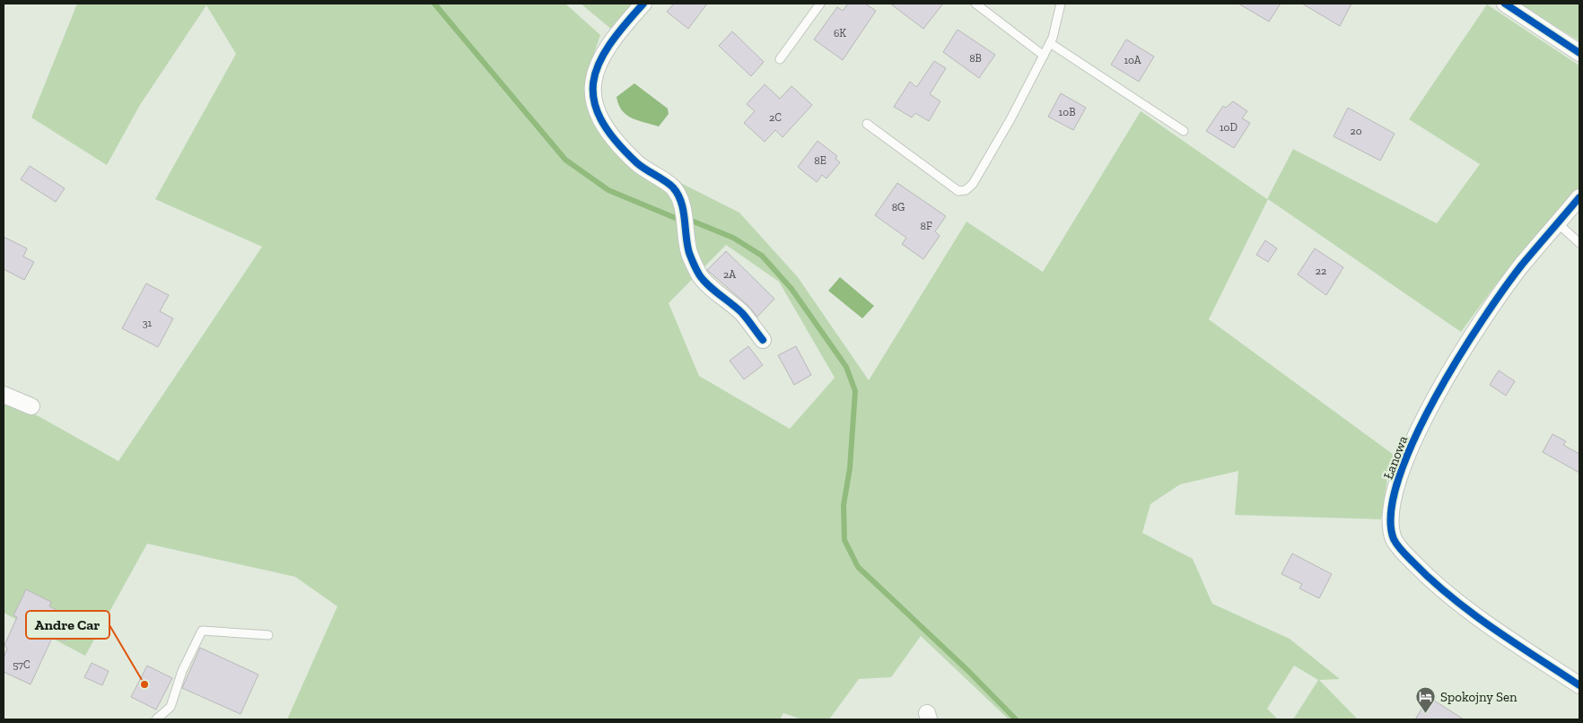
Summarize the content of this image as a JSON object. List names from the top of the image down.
{
  "streets": {
    "street": ["Łanowa"]
  },
  "places": {
    "other": ["Andre Car"],
    "hotel": ["Spokojny Sen"]
  },
  "house_numbers": [
    "6K",
    "8B",
    "10A",
    "10B",
    "2C",
    "10D",
    "20",
    "8E",
    "8G",
    "8F",
    "22",
    "2A",
    "31",
    "57C"
  ]
}
